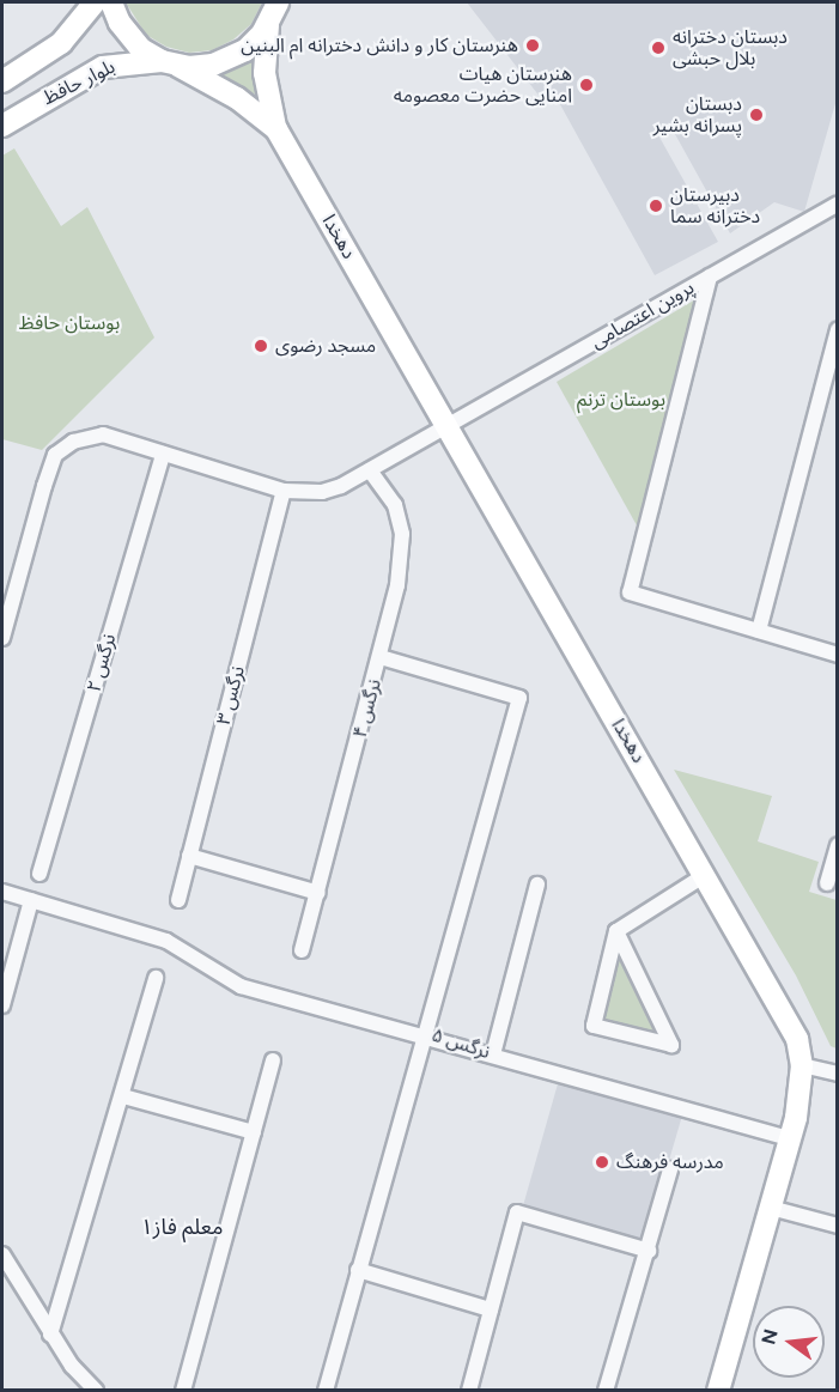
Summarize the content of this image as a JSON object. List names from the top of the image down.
{
  "streets": {
    "street": [
      "بلوار حافظ",
      "دهخدا",
      "پروین اعتصامی",
      "نرگس ۲",
      "نرگس ۳",
      "نرگس ۴",
      "نرگس ۵"
    ]
  },
  "crossings": [
    ["دهخدا", "پروین اعتصامی"],
    ["دهخدا", "نرگس ۵"],
    ["پروین اعتصامی", "نرگس ۲"],
    ["پروین اعتصامی", "نرگس ۳"],
    ["پروین اعتصامی", "نرگس ۴"],
    ["نرگس ۴", "نرگس ۵"]
  ],
  "districts": ["معلم فاز۱"],
  "parks": ["بوستان حافظ", "بوستان ترنم"],
  "places": [
    "هنرستان کار و دانش دخترانه ام البنین",
    "دبستان دخترانه بلال حبشی",
    "هنرستان هیات امنایی حضرت معصومه",
    "دبستان پسرانه بشير",
    "دبیرستان دخترانه سما",
    "مسجد رضوی",
    "مدرسه فرهنگ"
  ],
  "north": "left"
}
